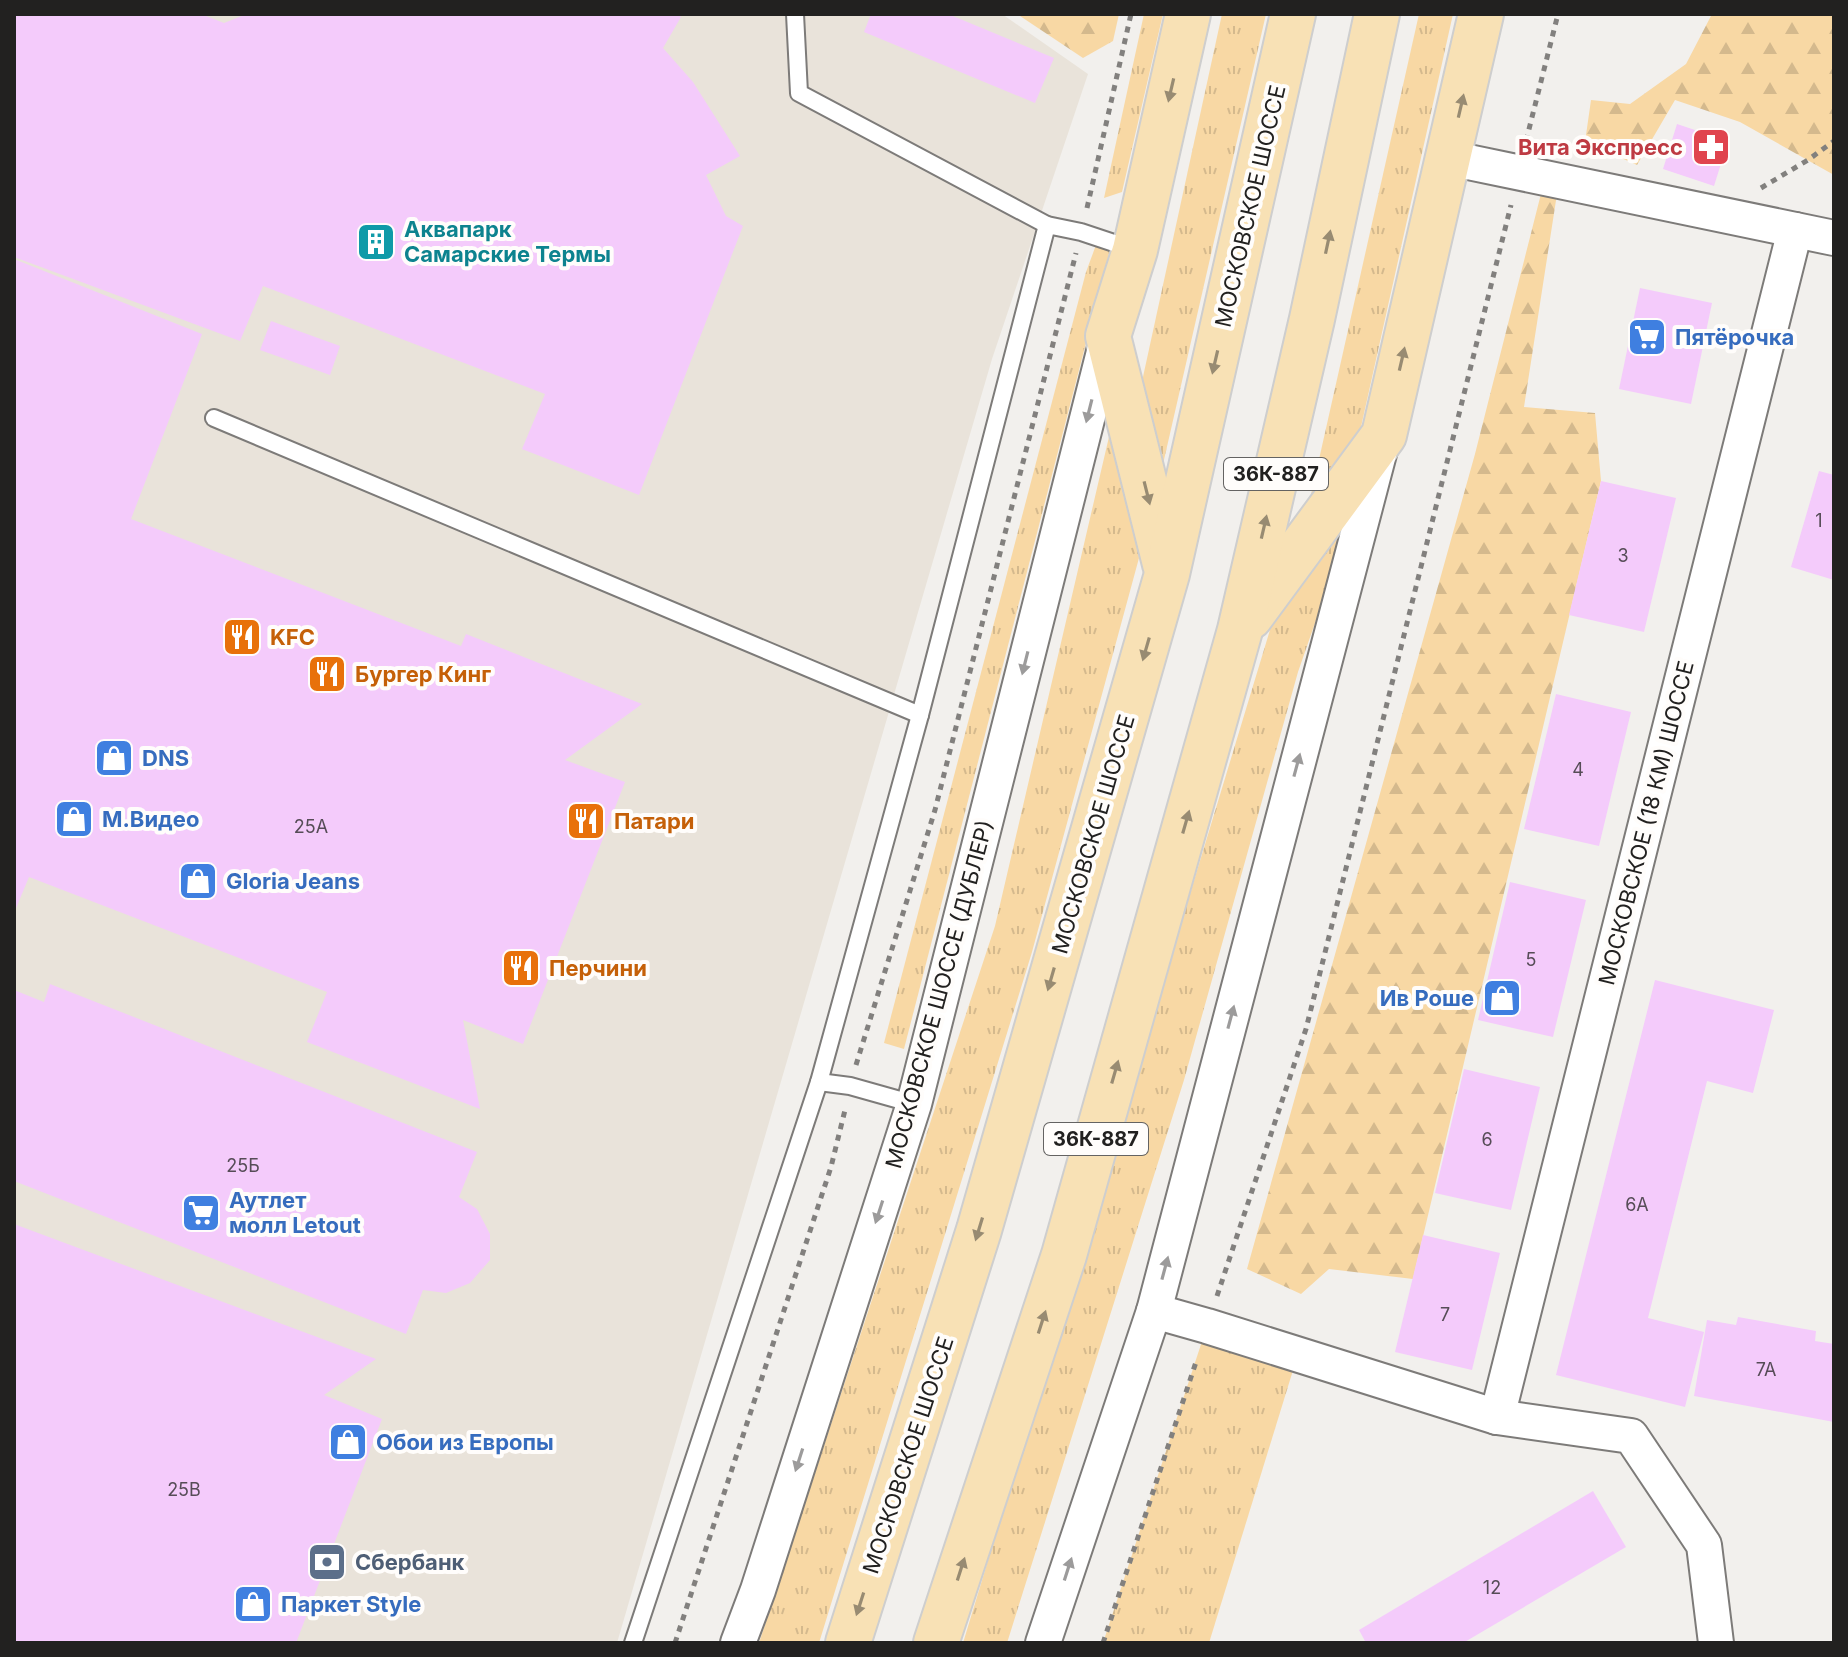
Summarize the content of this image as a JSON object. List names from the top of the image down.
{
  "streets": {
    "main road": ["МОСКОВСКОЕ ШОССЕ", "36К-887"],
    "street": ["МОСКОВСКОЕ (18 КМ) ШОССЕ", "МОСКОВСКОЕ ШОССЕ (ДУБЛЕР)"]
  },
  "places": {
    "pharmacy": ["Вита Экспресс"],
    "building": ["Аквапарк Самарские Термы"],
    "supermarket": ["Пятёрочка", "Аутлет молл Letout"],
    "restaurant": [
      "KFC",
      "Бургер Кинг",
      "Патари",
      "Перчини"
    ],
    "shop": [
      "DNS",
      "М.Видео",
      "Gloria Jeans",
      "Ив Роше",
      "Обои из Европы",
      "Паркет Style"
    ],
    "bank": ["Сбербанк"]
  },
  "house_numbers": [
    "1",
    "3",
    "4",
    "25А",
    "5",
    "6",
    "25Б",
    "6А",
    "7",
    "7А",
    "25В",
    "12"
  ]
}
